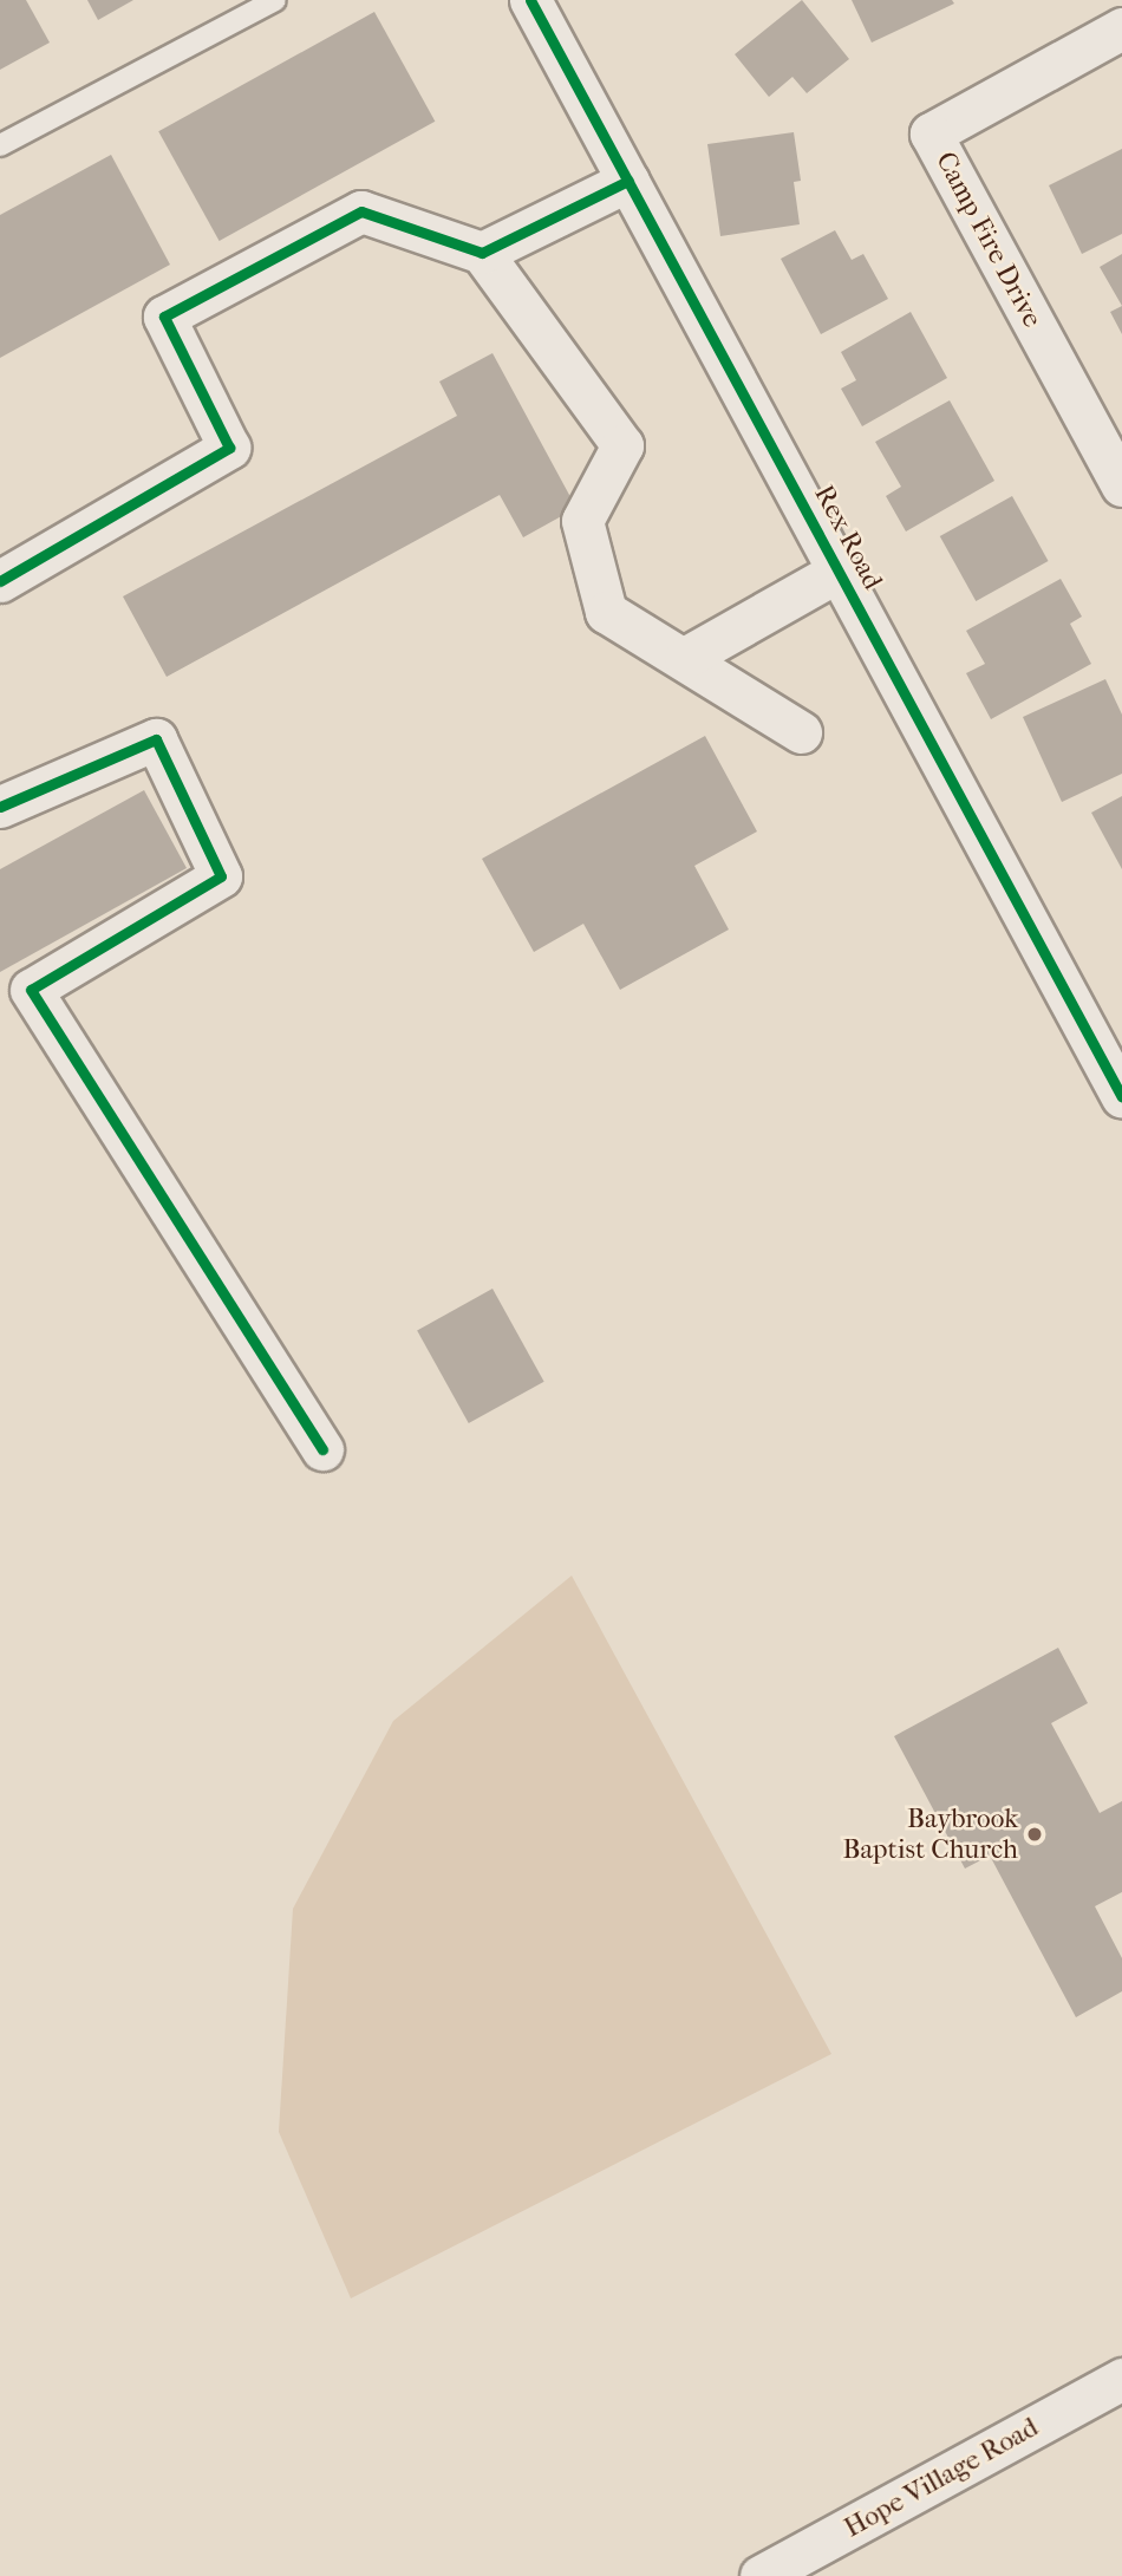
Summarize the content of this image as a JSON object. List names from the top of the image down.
{
  "streets": {
    "street": ["Camp Fire Drive", "Rex Road", "Hope Village Road"]
  },
  "places": ["Baybrook Baptist Church"]
}
